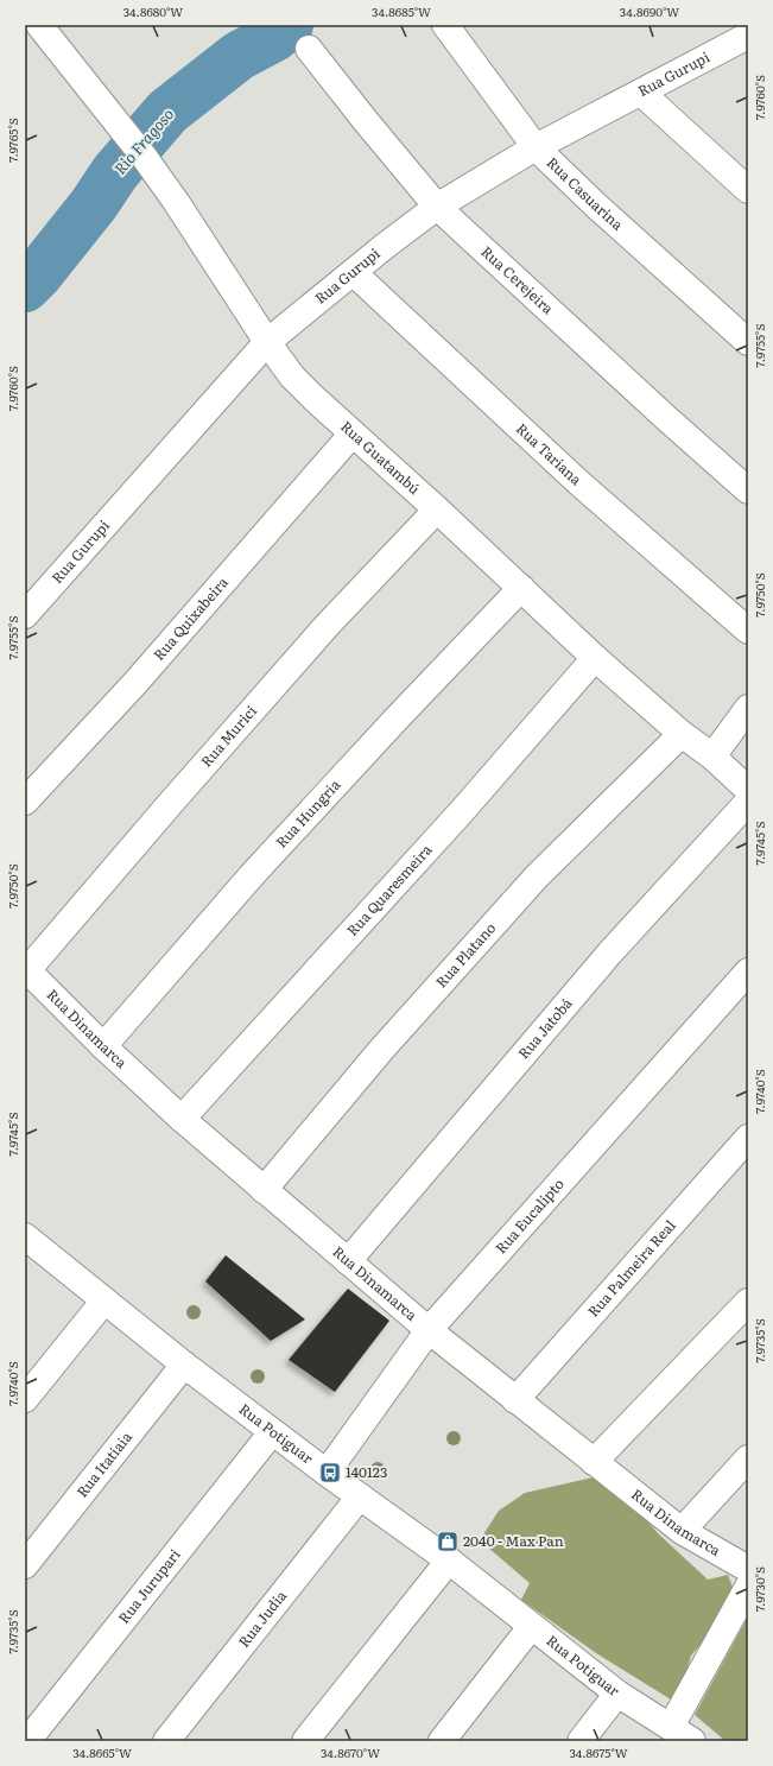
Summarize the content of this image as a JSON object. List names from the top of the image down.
{
  "streets": {
    "street": [
      "Rua Gurupi",
      "Rua Casuarina",
      "Rua Cerejeira",
      "Rua Tariana",
      "Rua Guatambú",
      "Rua Quixabeira",
      "Rua Murici",
      "Rua Hungria",
      "Rua Quaresmeira",
      "Rua Platano",
      "Rua Dinamarca",
      "Rua Jatobá",
      "Rua Eucalipto",
      "Rua Palmeira Real",
      "Rua Potiguar",
      "Rua Itatiaia",
      "Rua Jurupari",
      "Rua Judia"
    ]
  },
  "crossings": [
    ["Rua Gurupi", "Rua Casuarina"],
    ["Rua Gurupi", "Rua Cerejeira"],
    ["Rua Gurupi", "Rua Tariana"],
    ["Rua Gurupi", "Rua Guatambú"],
    ["Rua Guatambú", "Rua Quixabeira"],
    ["Rua Guatambú", "Rua Murici"],
    ["Rua Guatambú", "Rua Hungria"],
    ["Rua Guatambú", "Rua Quaresmeira"],
    ["Rua Guatambú", "Rua Platano"],
    ["Rua Murici", "Rua Dinamarca"],
    ["Rua Hungria", "Rua Dinamarca"],
    ["Rua Quaresmeira", "Rua Dinamarca"],
    ["Rua Platano", "Rua Dinamarca"],
    ["Rua Dinamarca", "Rua Jatobá"],
    ["Rua Dinamarca", "Rua Eucalipto"],
    ["Rua Dinamarca", "Rua Palmeira Real"],
    ["Rua Eucalipto", "Rua Potiguar"],
    ["Rua Potiguar", "Rua Itatiaia"],
    ["Rua Potiguar", "Rua Jurupari"],
    ["Rua Potiguar", "Rua Judia"]
  ],
  "water": ["Rio Fragoso"],
  "places": {
    "bus stop": ["140123"],
    "shop": ["2040 - Max Pan"]
  },
  "coordinates": [
    "34.8680°W",
    "34.8685°W",
    "34.8690°W",
    "7.9760°S",
    "7.9765°S",
    "7.9755°S",
    "7.9750°S",
    "7.9745°S",
    "7.9740°S",
    "7.9735°S",
    "7.9730°S",
    "34.8665°W",
    "34.8670°W",
    "34.8675°W"
  ]
}
